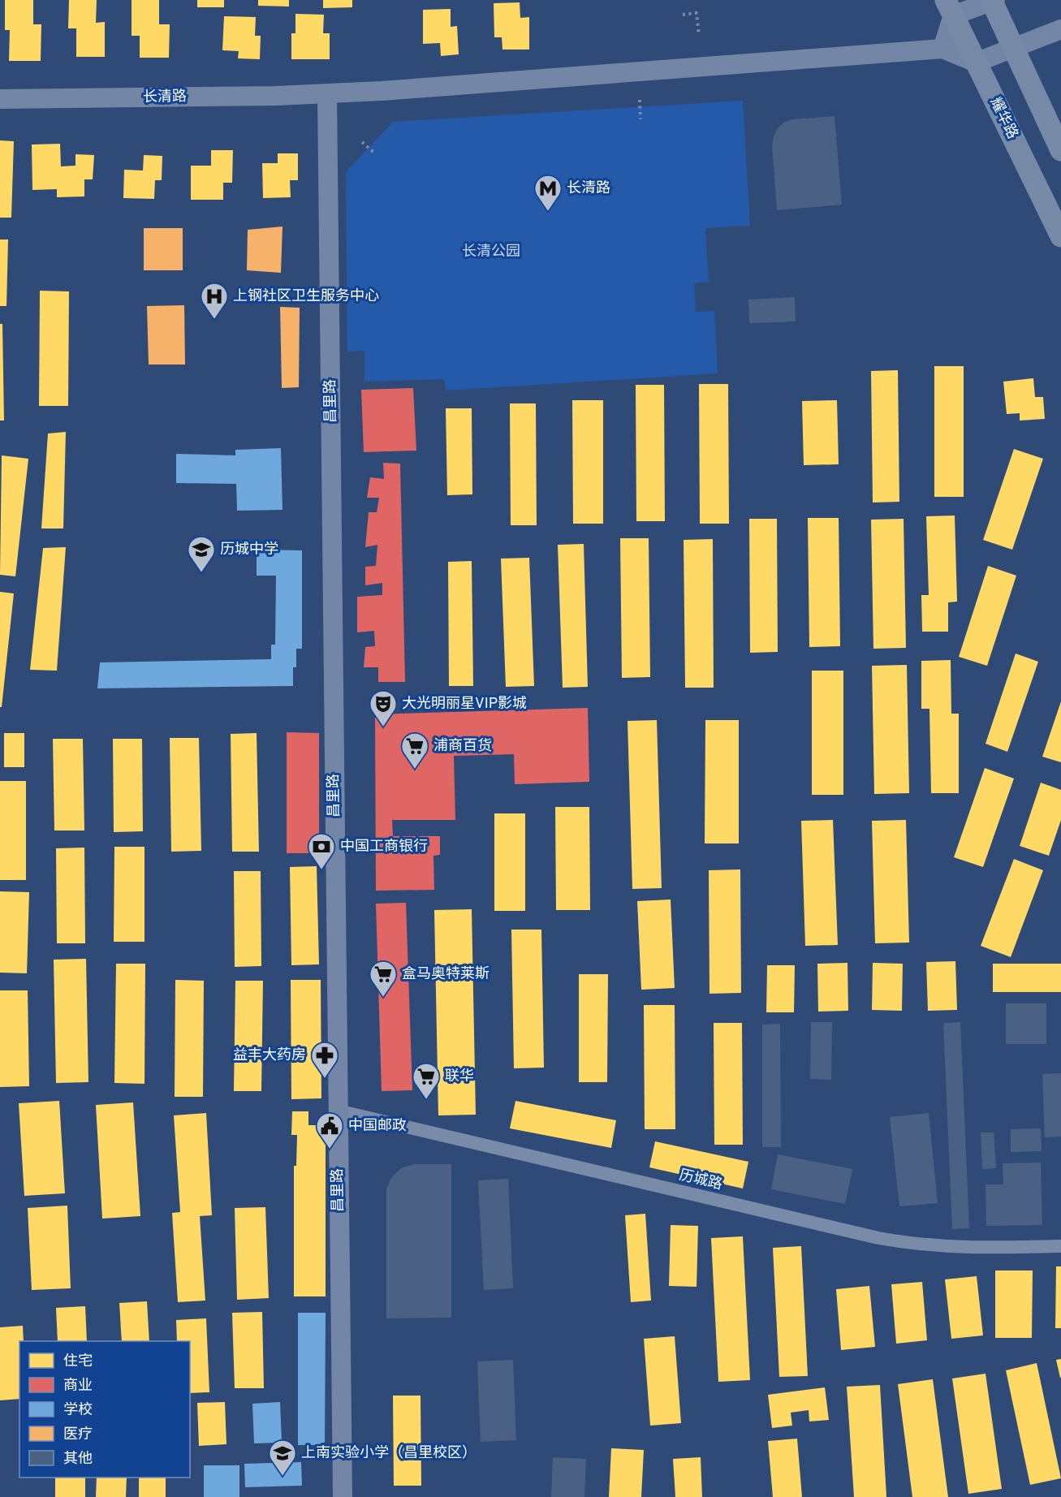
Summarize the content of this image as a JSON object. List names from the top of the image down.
{
  "streets": {
    "main road": ["耀华路"],
    "street": ["长清路", "昌里路", "历城路"]
  },
  "crossings": [
    ["长清路", "耀华路"],
    ["长清路", "昌里路"],
    ["昌里路", "历城路"]
  ],
  "parks": ["长清公园"],
  "places": {
    "metro station": ["长清路"],
    "hospital": ["上钢社区卫生服务中心"],
    "school or university": ["历城中学", "上南实验小学（昌里校区）"],
    "theatre": ["大光明丽星VIP影城"],
    "supermarket": ["浦商百货", "盒马奥特莱斯", "联华"],
    "bank": ["中国工商银行"],
    "pharmacy": ["益丰大药房"],
    "public building": ["中国邮政"]
  },
  "legend": [
    "住宅",
    "商业",
    "学校",
    "医疗",
    "其他"
  ]
}
